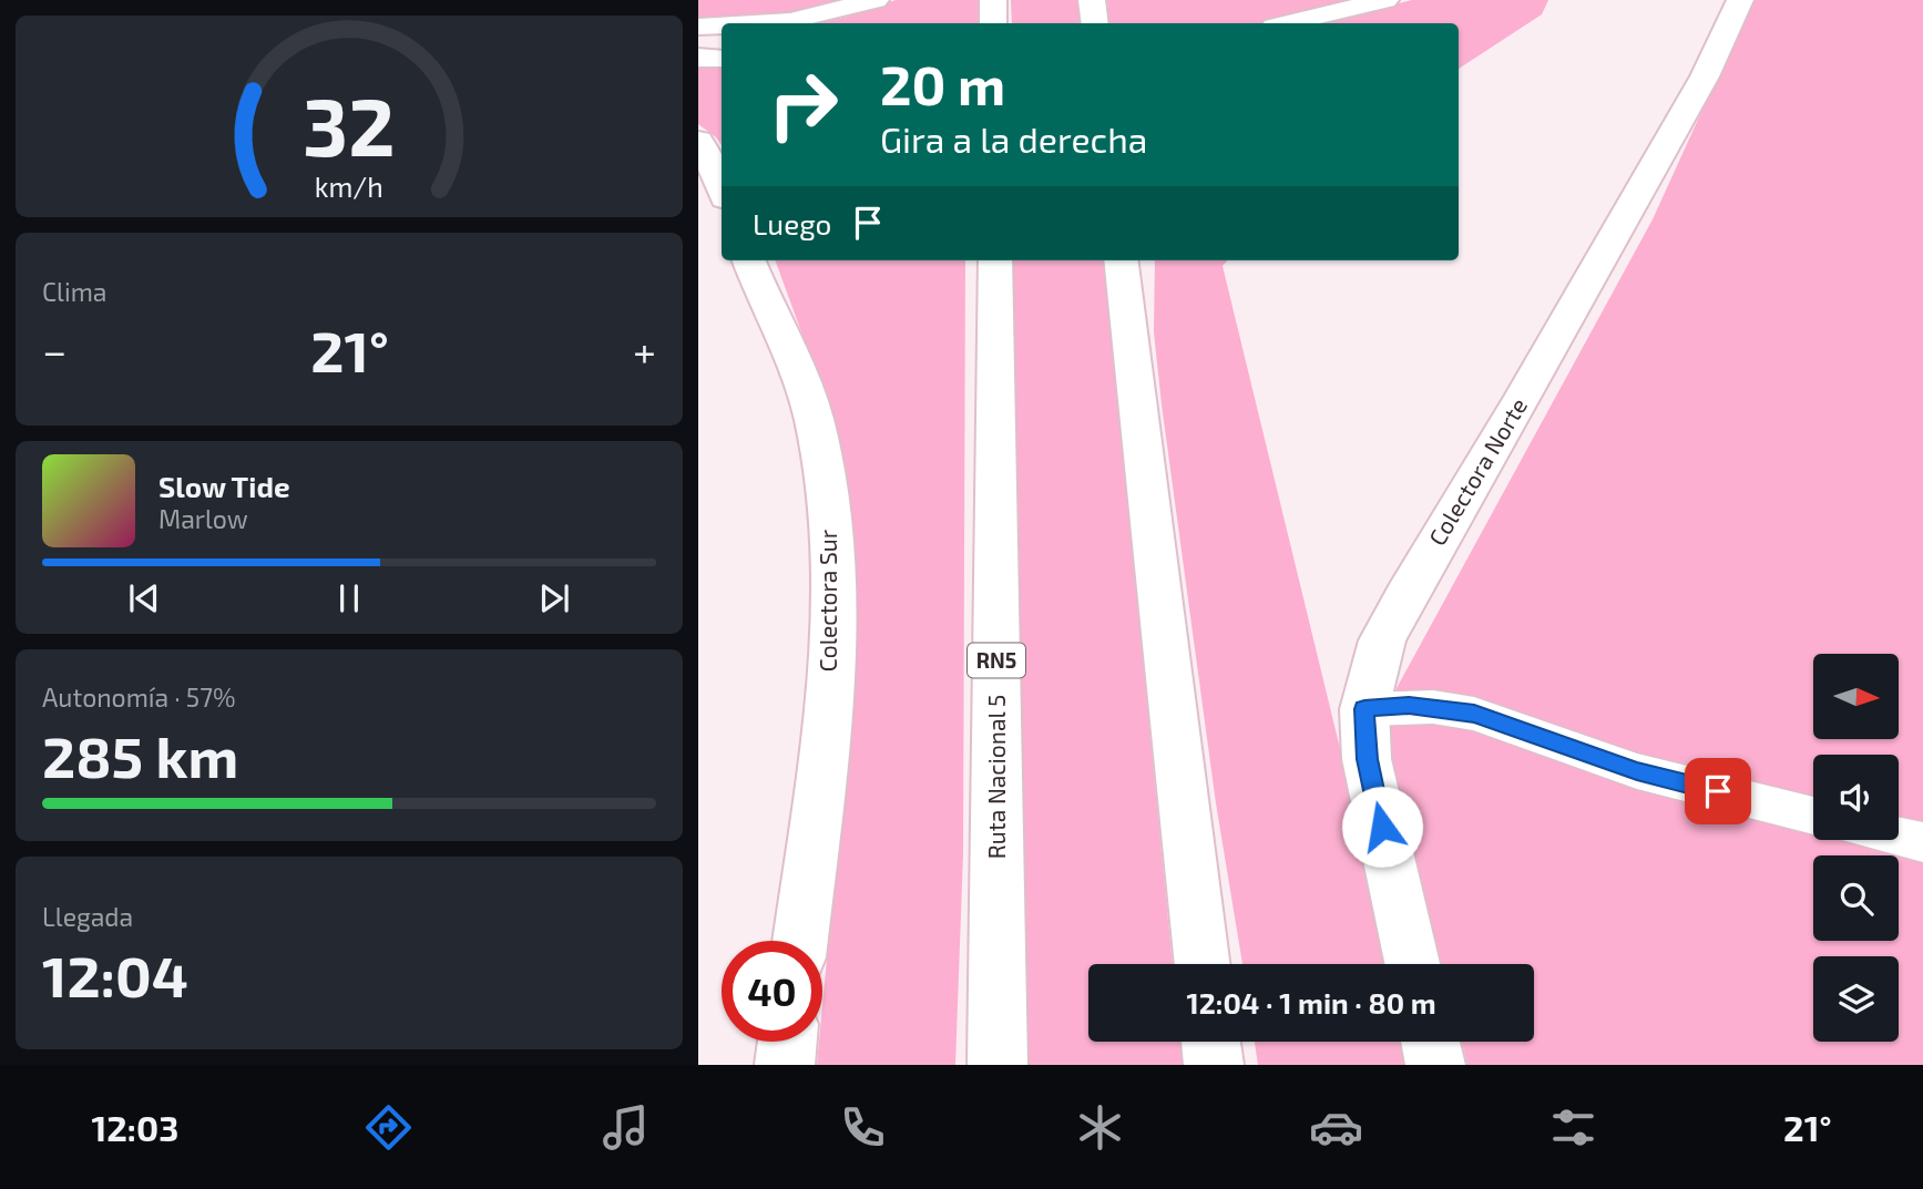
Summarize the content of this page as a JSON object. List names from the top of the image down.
{
  "streets": {
    "main road": [
      "Colectora Norte",
      "Colectora Sur",
      "RN5",
      "Ruta Nacional 5"
    ]
  },
  "north": "right",
  "page": {
    "turn": ["20 m", "Gira a la derecha"],
    "then": "Luego",
    "tile": [
      "Clima",
      ["Autonomía · 57%", "285 km"],
      ["Llegada", "12:04"]
    ],
    "heat": ["−", "21°", "+"],
    "song": ["Slow Tide", "Marlow"],
    "limit": "40",
    "trip": "12:04 · 1 min · 80 m",
    "tabs": ["12:03", "21°"],
    "gauge": ["32", "km/h"]
  }
}
